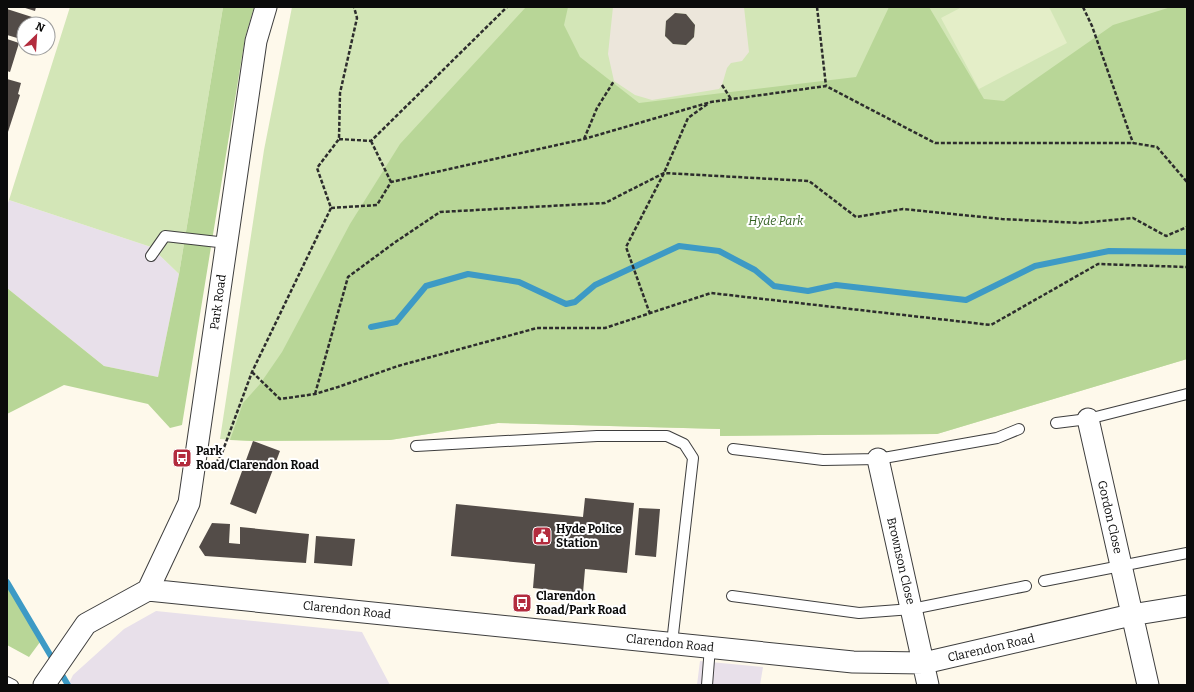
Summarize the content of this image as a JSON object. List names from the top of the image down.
{
  "streets": {
    "street": [
      "Park Road",
      "Gordon Close",
      "Brownson Close",
      "Clarendon Road"
    ]
  },
  "crossings": [
    ["Park Road", "Clarendon Road"],
    ["Gordon Close", "Clarendon Road"],
    ["Brownson Close", "Clarendon Road"]
  ],
  "parks": ["Hyde Park"],
  "places": {
    "bus stop": ["Park Road/Clarendon Road", "Clarendon Road/Park Road"],
    "public building": ["Hyde Police Station"]
  },
  "north": "top right"
}
